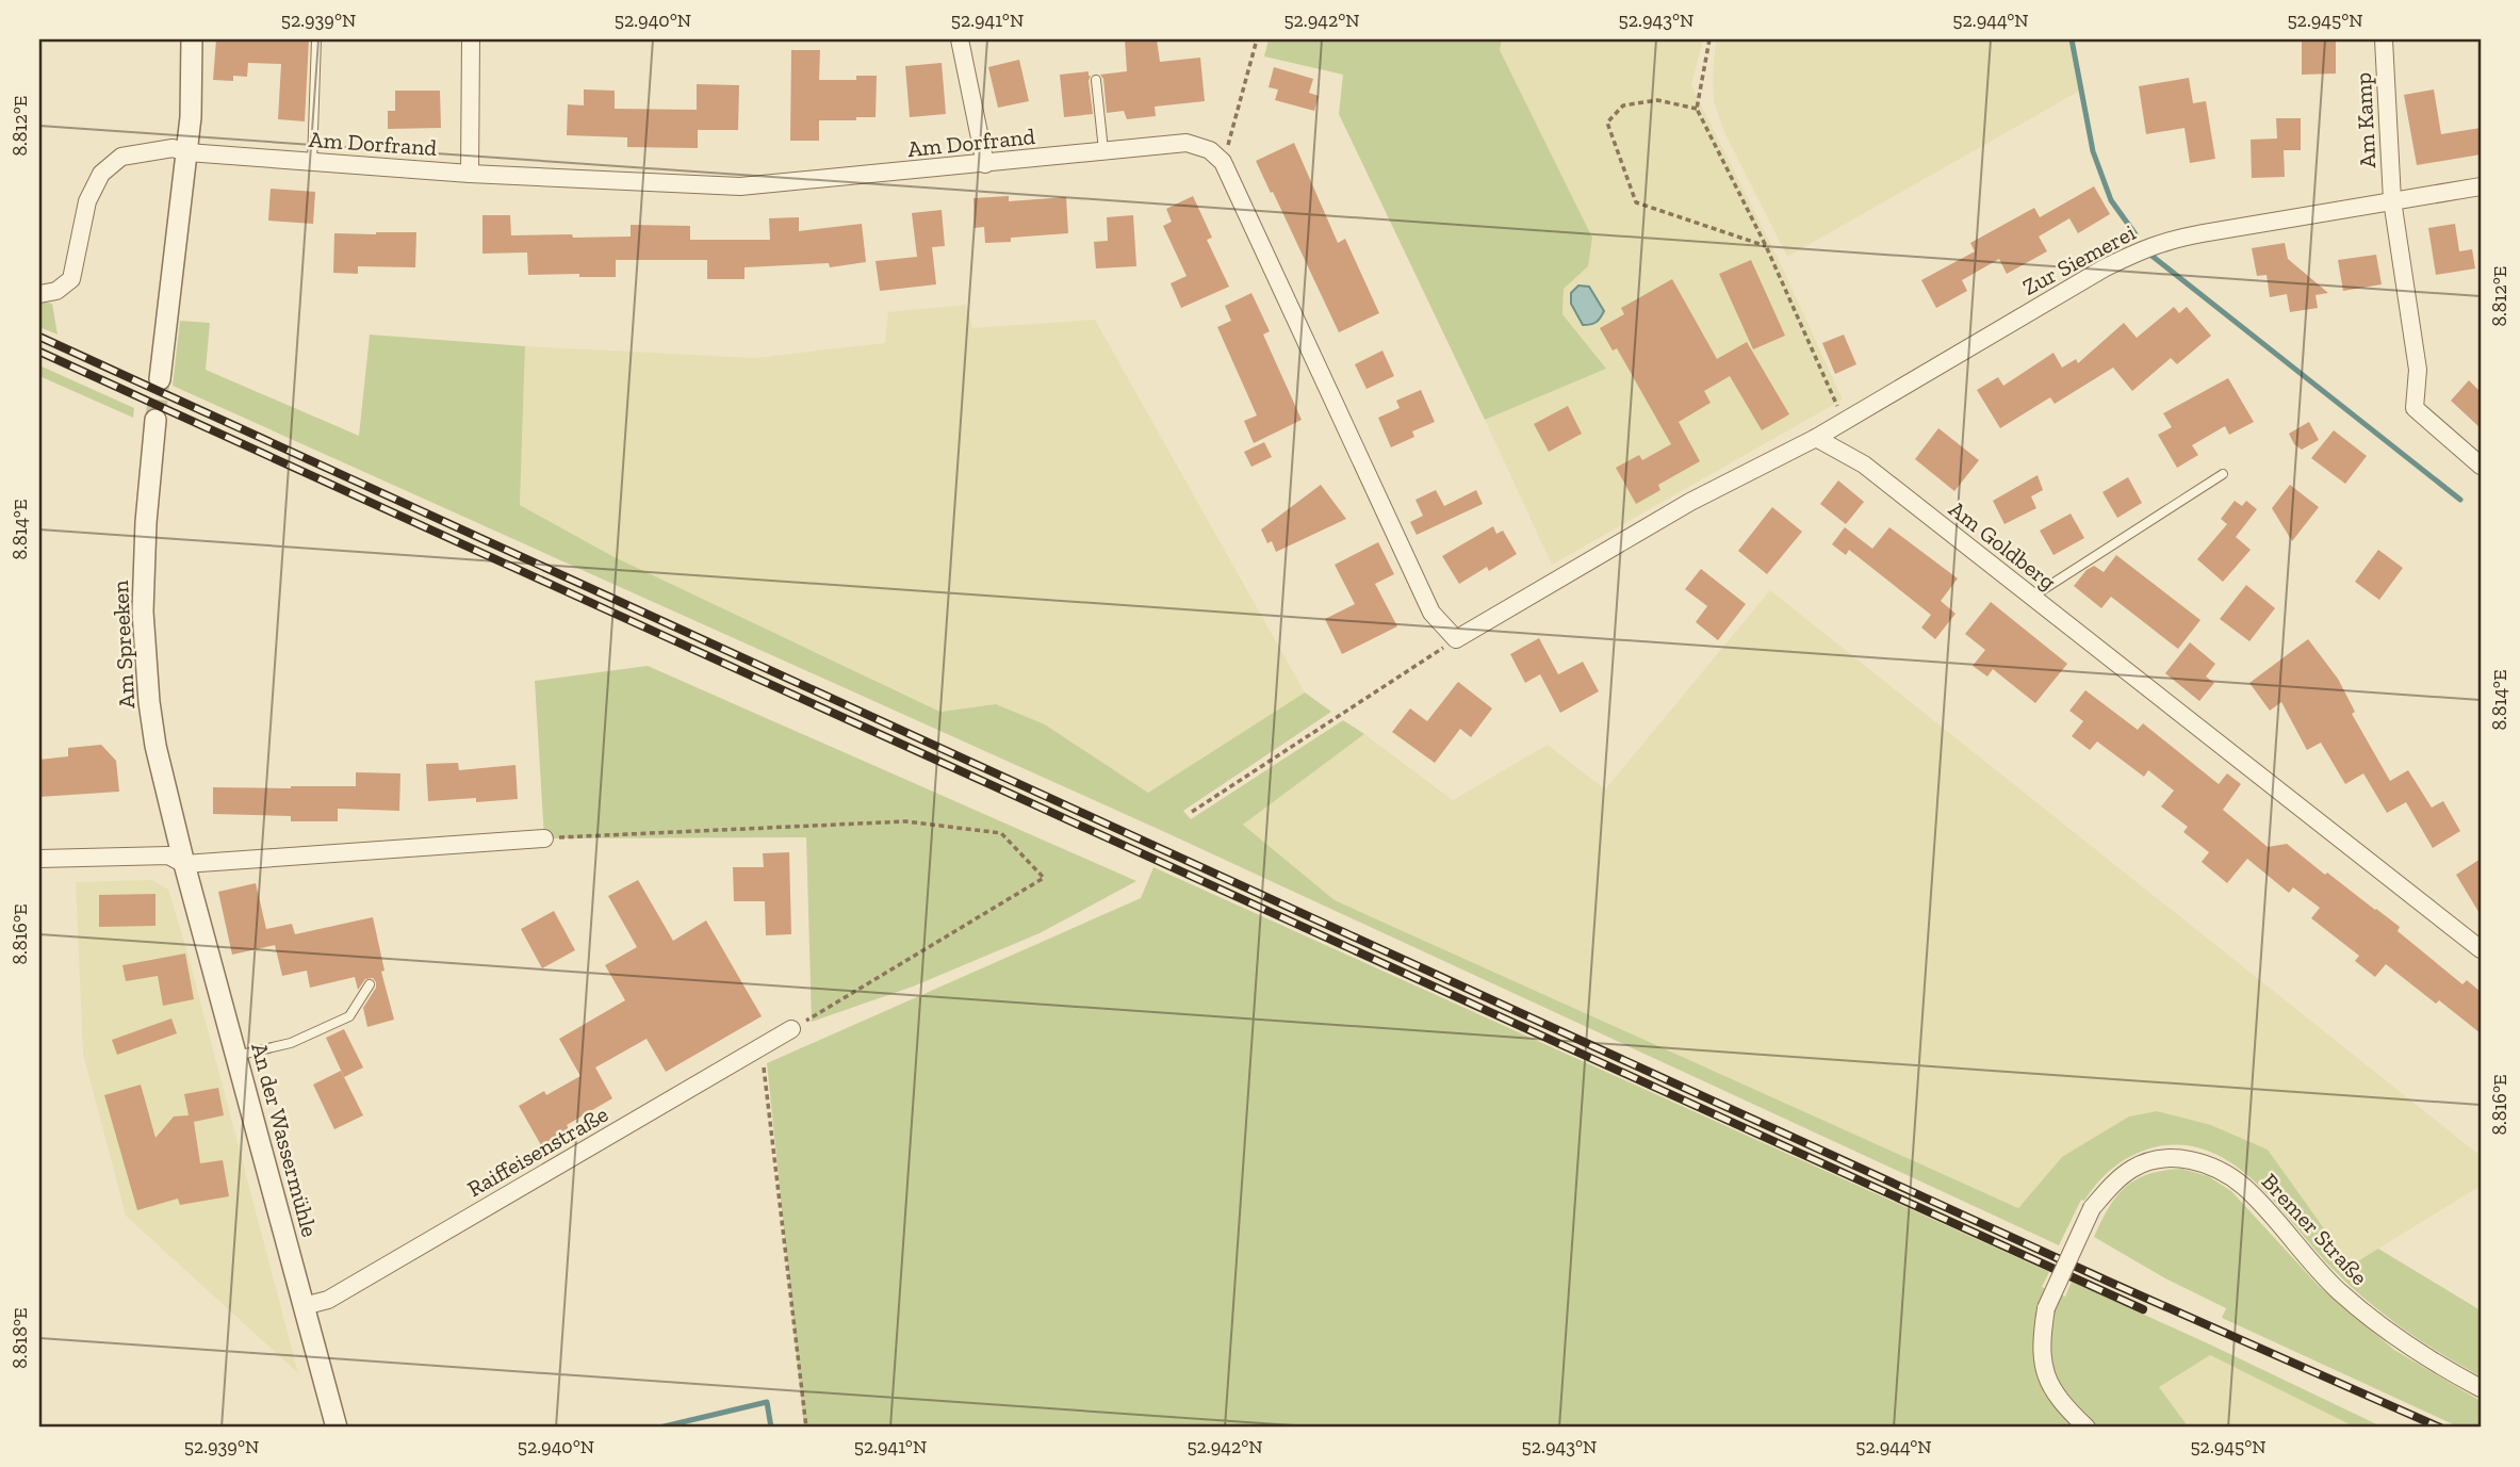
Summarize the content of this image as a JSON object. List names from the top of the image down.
{
  "streets": {
    "street": [
      "Am Kamp",
      "Am Dorfrand",
      "Zur Siemerei",
      "Am Goldberg",
      "Am Spreeken",
      "An der Wassermühle",
      "Raiffeisenstraße",
      "Bremer Straße"
    ]
  },
  "crossings": [
    ["Am Kamp", "Zur Siemerei"],
    ["Zur Siemerei", "Am Goldberg"],
    ["Am Spreeken", "An der Wassermühle"],
    ["An der Wassermühle", "Raiffeisenstraße"]
  ],
  "coordinates": [
    "52.939°N",
    "52.940°N",
    "52.941°N",
    "52.942°N",
    "52.943°N",
    "52.944°N",
    "52.945°N",
    "8.812°E",
    "8.814°E",
    "8.816°E",
    "8.818°E"
  ]
}
